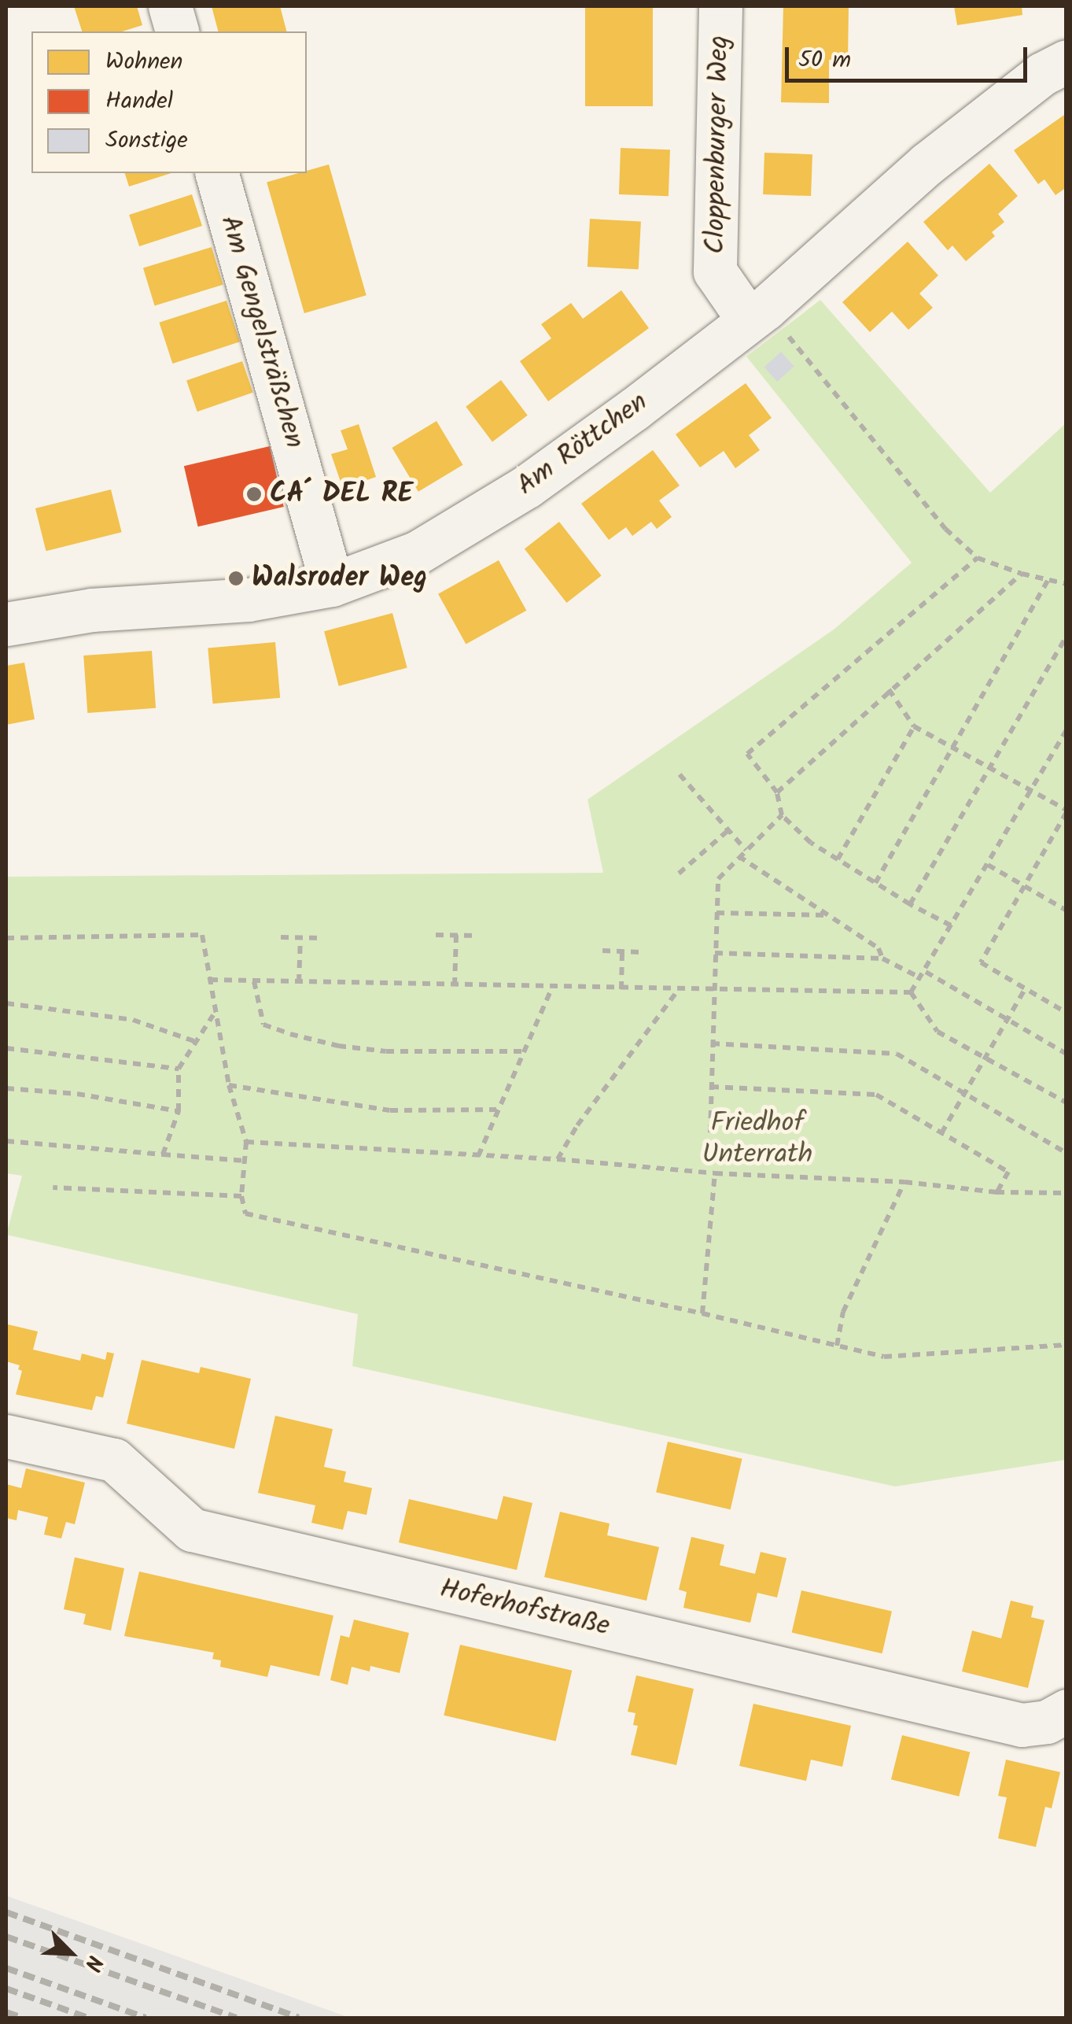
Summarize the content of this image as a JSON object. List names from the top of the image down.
{
  "streets": {
    "street": [
      "Cloppenburger Weg",
      "Am Gengelsträßchen",
      "Am Röttchen",
      "Hoferhofstraße"
    ]
  },
  "crossings": [
    ["Cloppenburger Weg", "Am Röttchen"],
    ["Am Gengelsträßchen", "Am Röttchen"]
  ],
  "parks": ["Friedhof Unterrath"],
  "places": ["CA´ DEL RE", "Walsroder Weg"],
  "legend": ["Wohnen", "Handel", "Sonstige"],
  "scale_bar": "50 m",
  "north": "bottom right"
}
